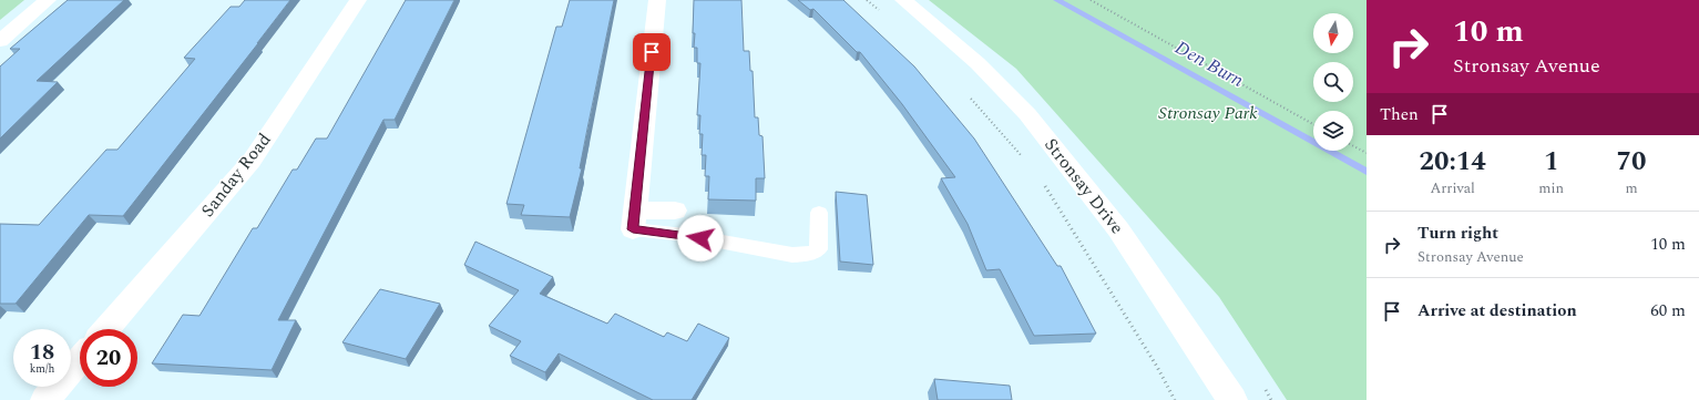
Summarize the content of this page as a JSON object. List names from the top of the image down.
{
  "streets": {
    "street": ["Sanday Road", "Stronsay Drive"]
  },
  "water": ["Den Burn"],
  "parks": ["Stronsay Park"],
  "north": "bottom",
  "page": {
    "turn": ["10 m", "Stronsay Avenue"],
    "then": "Then",
    "eta": [
      "20:14",
      "Arrival",
      "1",
      "min",
      "70",
      "m"
    ],
    "list": [
      {
        "name": "Turn right",
        "note": "Stronsay Avenue",
        "value": "10 m"
      },
      {
        "name": "Arrive at destination",
        "value": "60 m"
      }
    ],
    "speed": "18 km/h",
    "limit": "20"
  }
}
